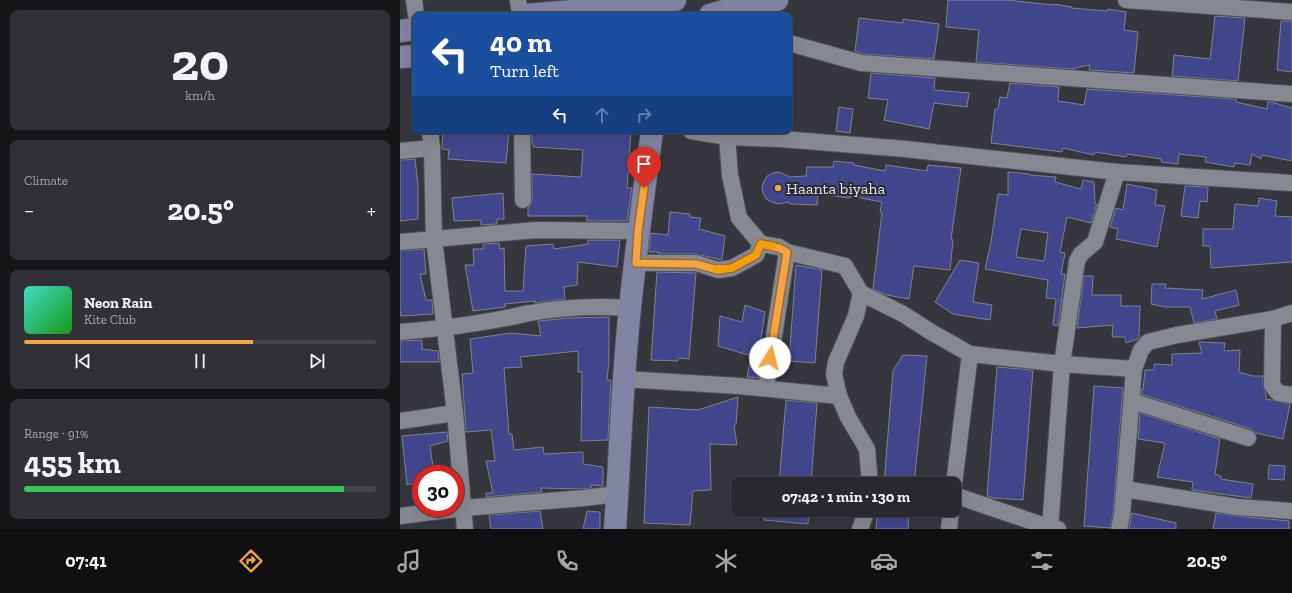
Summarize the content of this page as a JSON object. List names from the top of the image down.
{
  "places": ["Haanta biyaha"],
  "page": {
    "tile": [
      ["20", "km/h"],
      "Climate",
      ["Range · 91%", "455 km"]
    ],
    "turn": ["40 m", "Turn left"],
    "heat": ["−", "20.5°", "+"],
    "song": ["Neon Rain", "Kite Club"],
    "limit": "30",
    "trip": "07:42 · 1 min · 130 m",
    "tabs": ["07:41", "20.5°"]
  }
}
